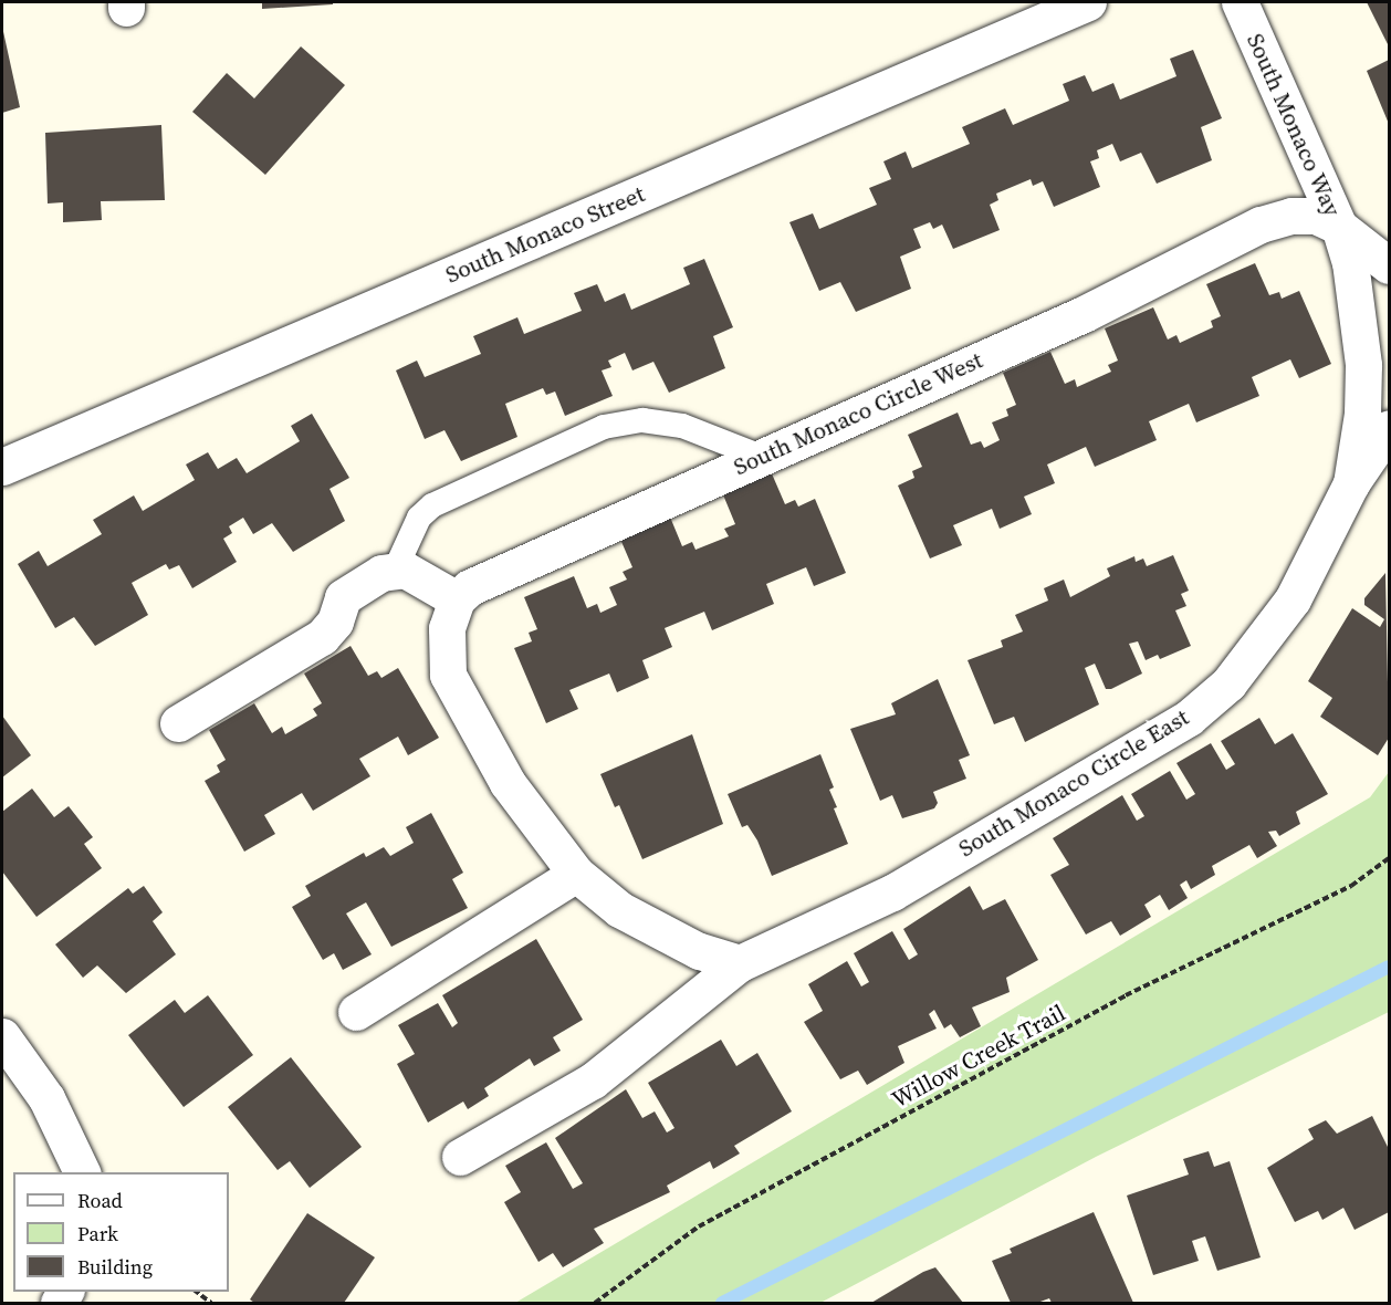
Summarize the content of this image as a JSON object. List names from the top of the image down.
{
  "streets": {
    "street": [
      "South Monaco Way",
      "South Monaco Street",
      "South Monaco Circle West",
      "South Monaco Circle East"
    ],
    "path": ["Willow Creek Trail"]
  },
  "crossings": [
    ["South Monaco Way", "South Monaco Circle West"]
  ],
  "legend": ["Road", "Park", "Building"]
}
